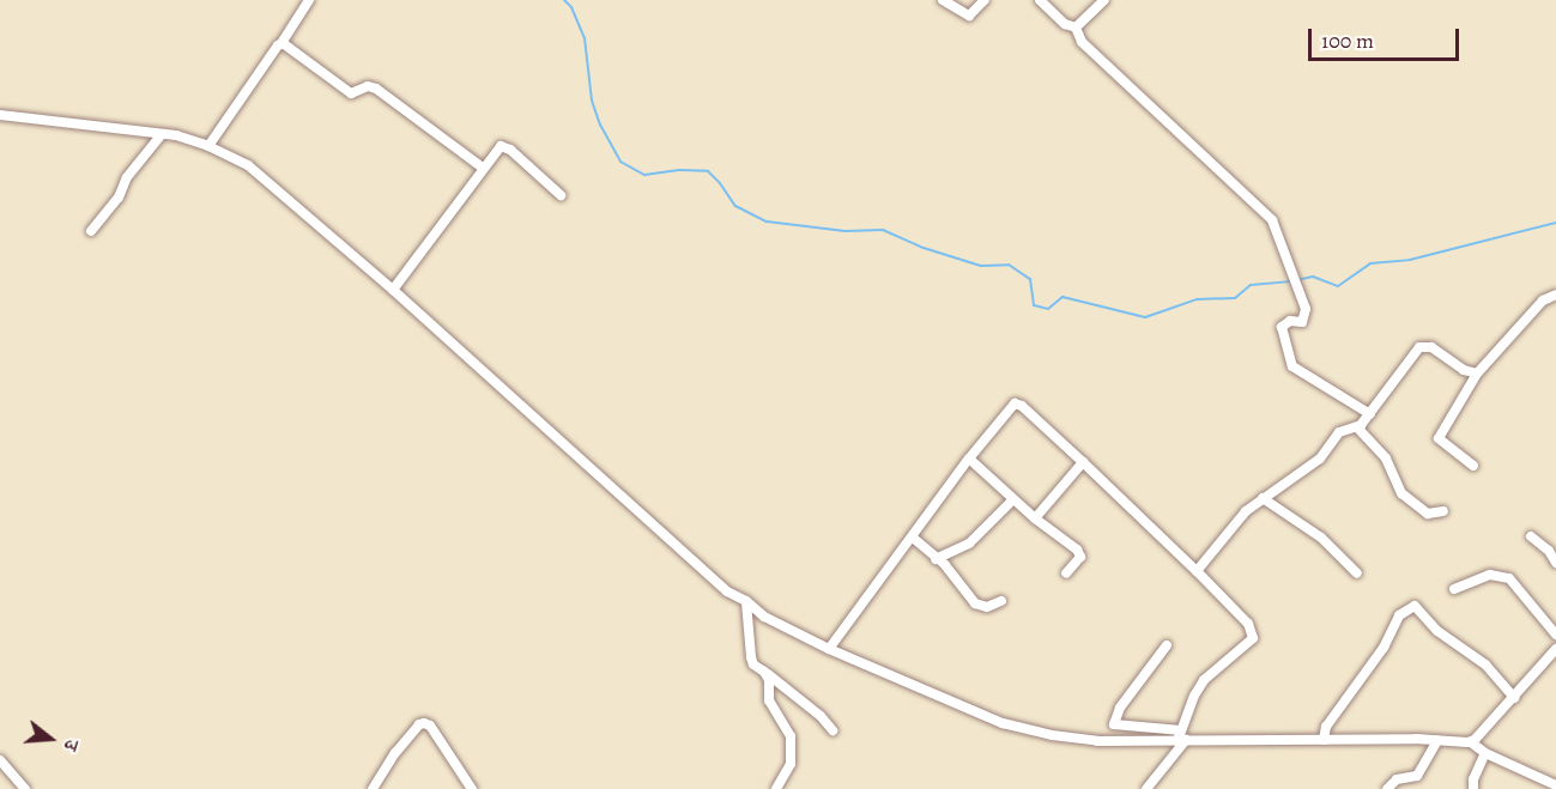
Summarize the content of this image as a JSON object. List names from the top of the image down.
{
  "scale_bar": "100 m",
  "north": "right"
}
